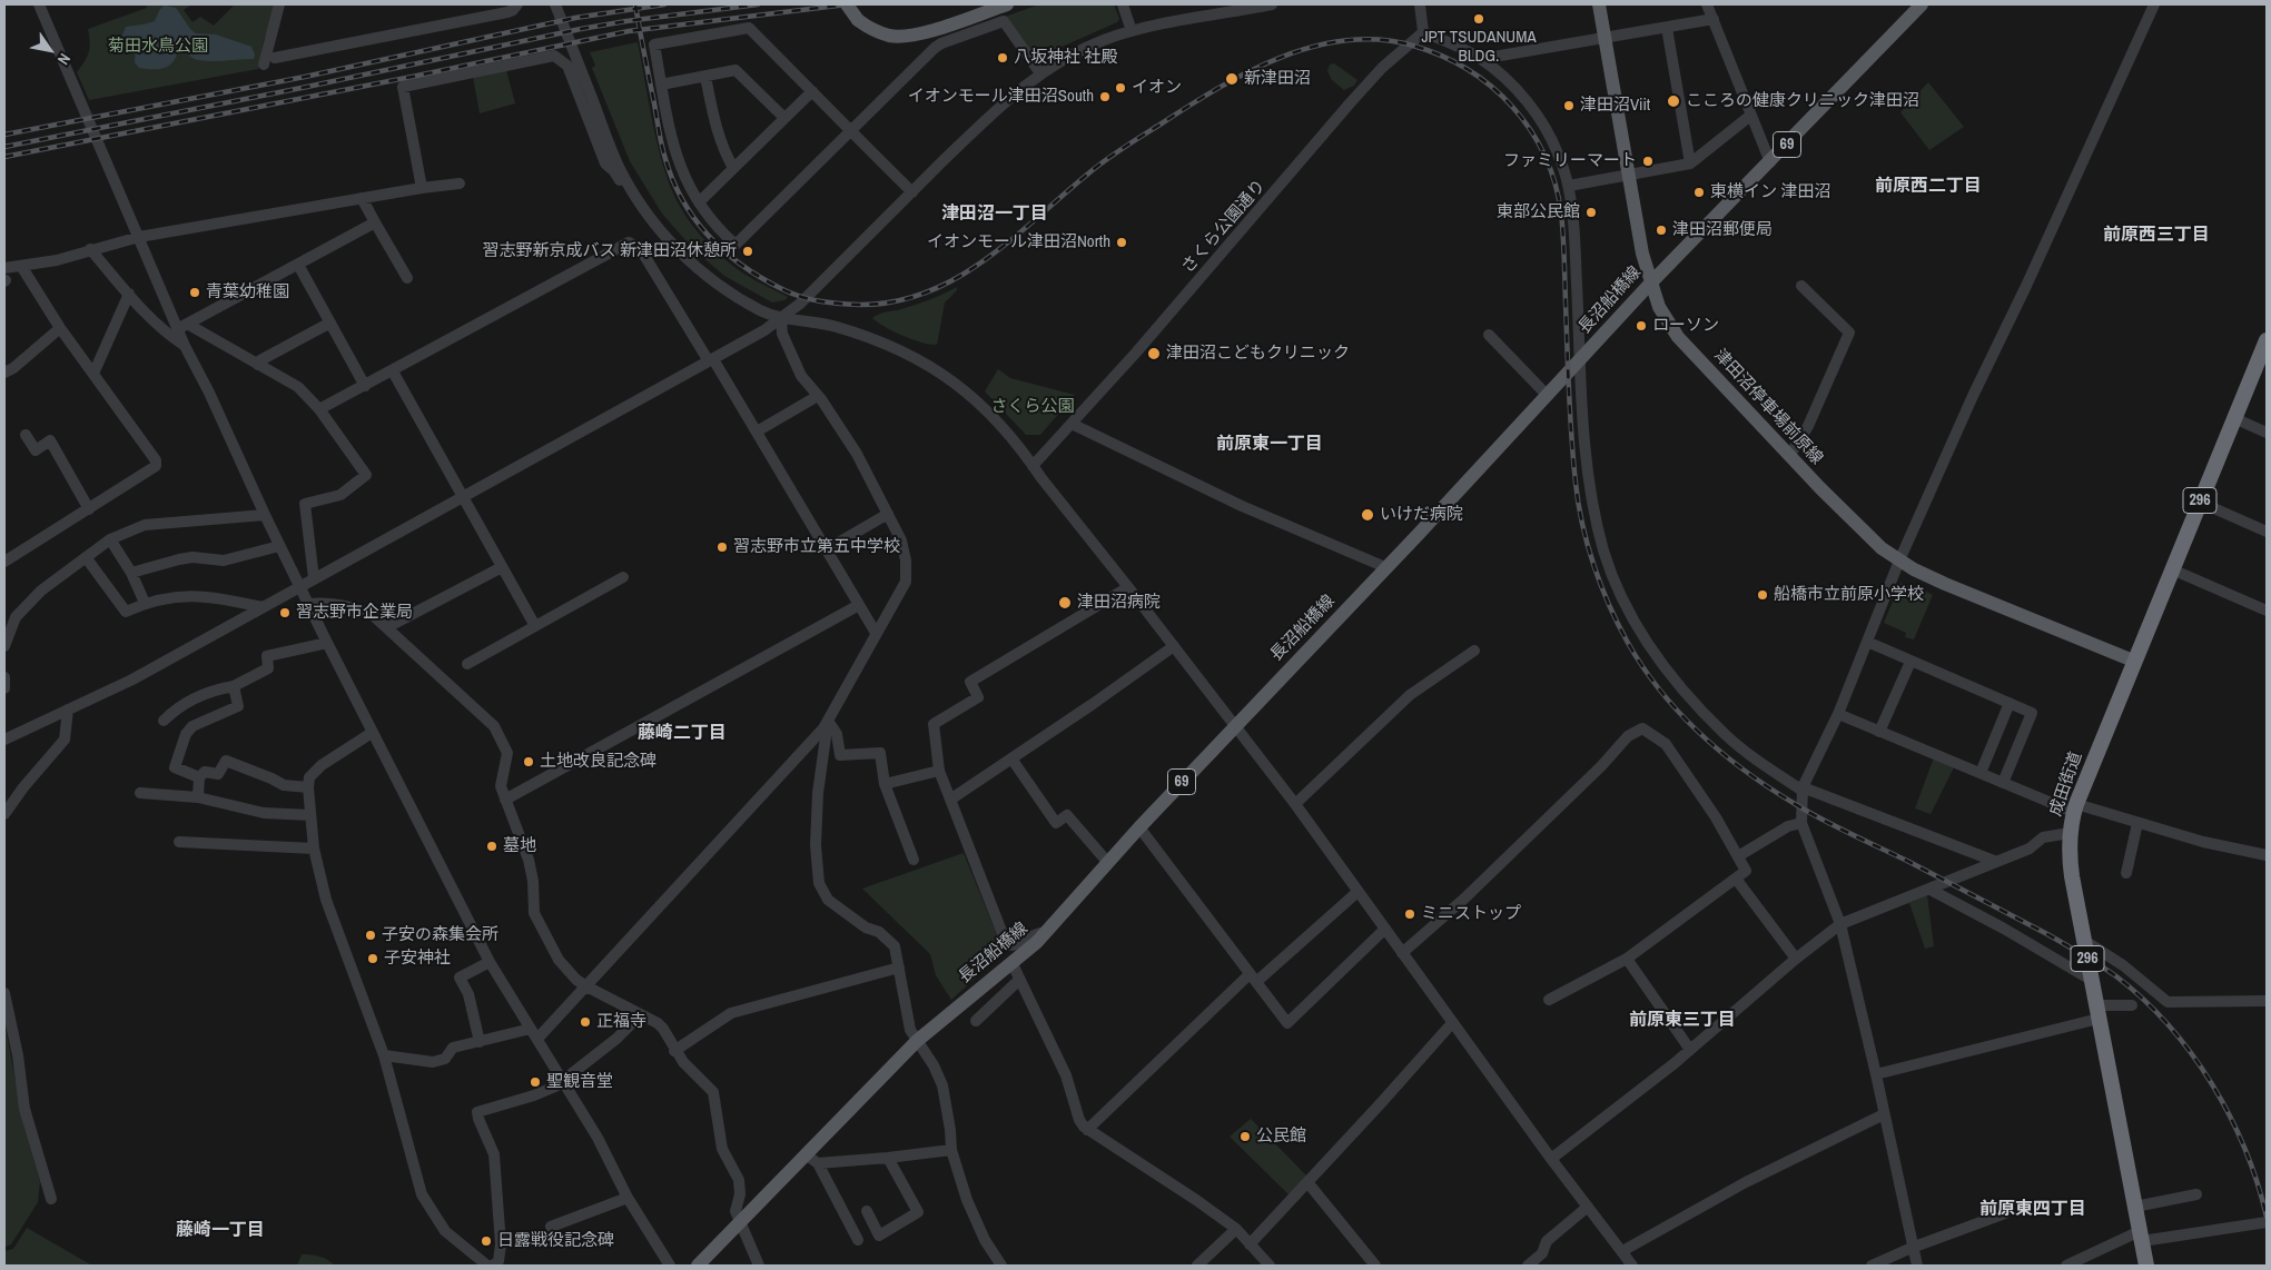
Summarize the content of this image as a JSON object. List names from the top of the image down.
{
  "streets": {
    "highway": ["296", "成田街道"],
    "main road": ["69", "長沼船橋線", "津田沼停車場前原線"],
    "street": ["さくら公園通り"]
  },
  "crossings": [
    ["長沼船橋線", "津田沼停車場前原線"],
    ["津田沼停車場前原線", "成田街道"]
  ],
  "districts": [
    "前原西二丁目",
    "津田沼一丁目",
    "前原西三丁目",
    "前原東一丁目",
    "藤崎二丁目",
    "前原東三丁目",
    "前原東四丁目",
    "藤崎一丁目"
  ],
  "parks": ["菊田水鳥公園", "さくら公園"],
  "places": [
    "JPT TSUDANUMA BLDG.",
    "八坂神社 社殿",
    "新津田沼",
    "イオン",
    "イオンモール津田沼South",
    "こころの健康クリニック津田沼",
    "津田沼Viit",
    "ファミリーマート",
    "東横イン 津田沼",
    "東部公民館",
    "津田沼郵便局",
    "イオンモール津田沼North",
    "習志野新京成バス 新津田沼休憩所",
    "青葉幼稚園",
    "ローソン",
    "津田沼こどもクリニック",
    "いけだ病院",
    "習志野市立第五中学校",
    "船橋市立前原小学校",
    "津田沼病院",
    "習志野市企業局",
    "土地改良記念碑",
    "墓地",
    "ミニストップ",
    "子安の森集会所",
    "子安神社",
    "正福寺",
    "聖観音堂",
    "公民館",
    "日露戦役記念碑"
  ],
  "north": "bottom right"
}
